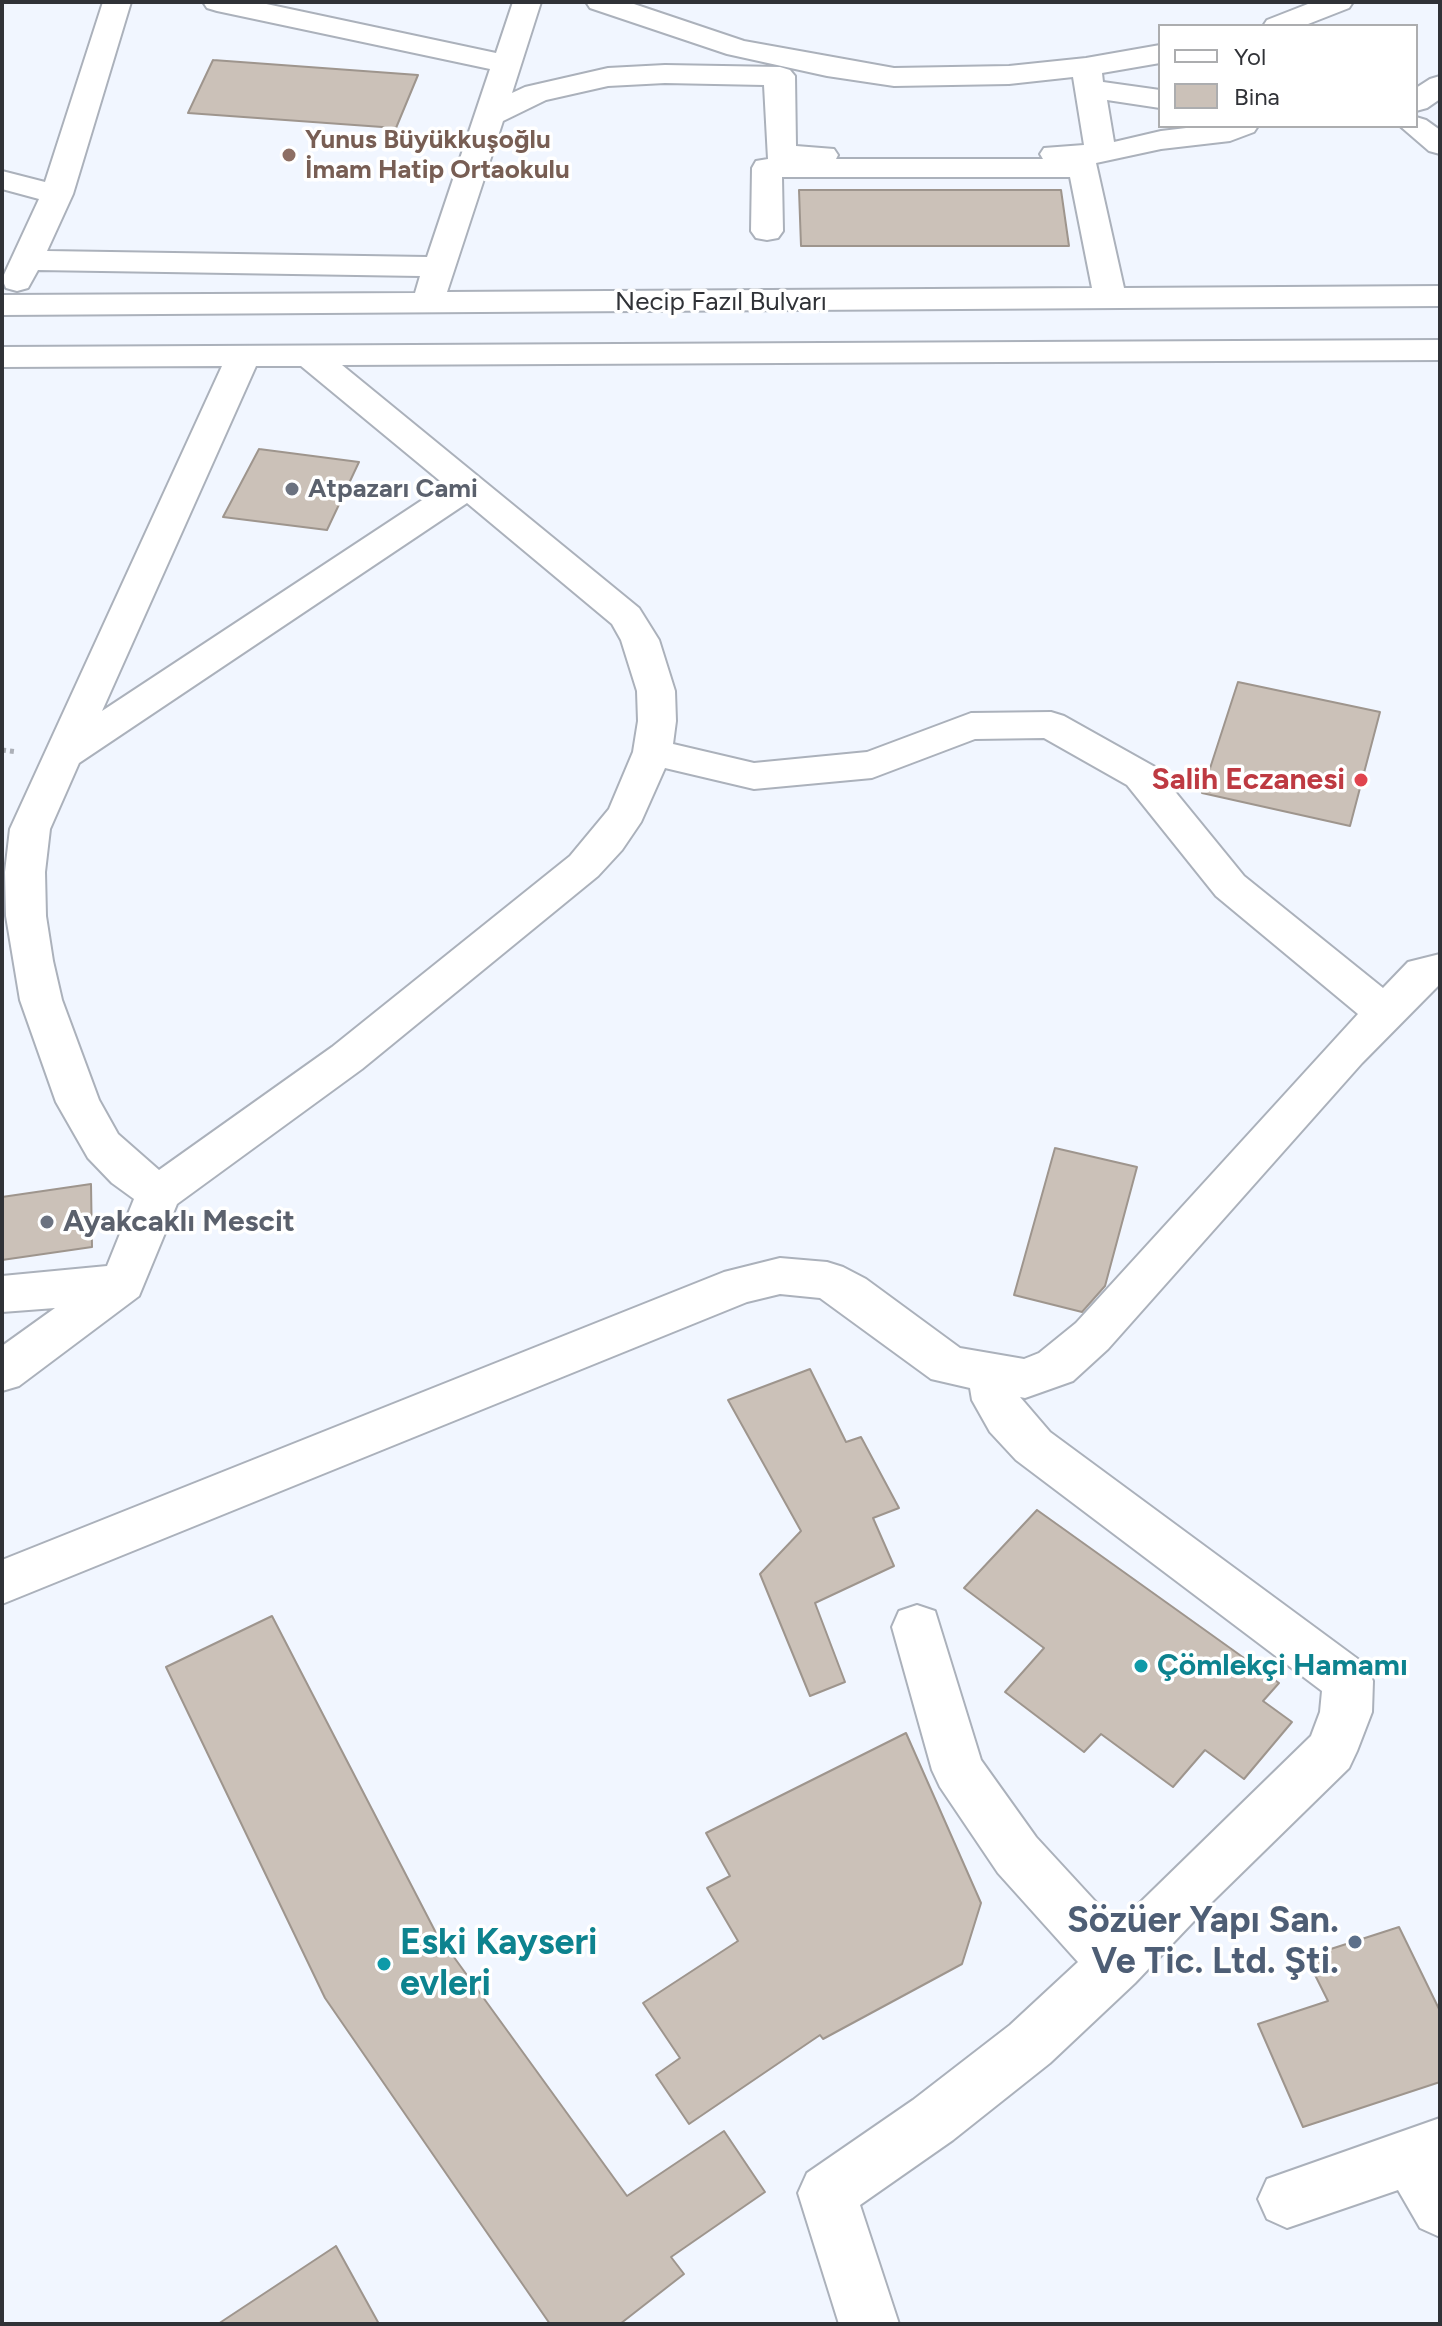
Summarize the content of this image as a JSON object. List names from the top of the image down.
{
  "streets": {
    "street": ["Necip Fazıl Bulvarı"]
  },
  "places": [
    "Yunus Büyükkuşoğlu İmam Hatip Ortaokulu",
    "Atpazarı Cami",
    "Salih Eczanesi",
    "Ayakcaklı Mescit",
    "Çömlekçi Hamamı",
    "Sözüer Yapı San. Ve Tic. Ltd. Şti.",
    "Eski Kayseri evleri"
  ],
  "legend": ["Yol", "Bina"]
}
